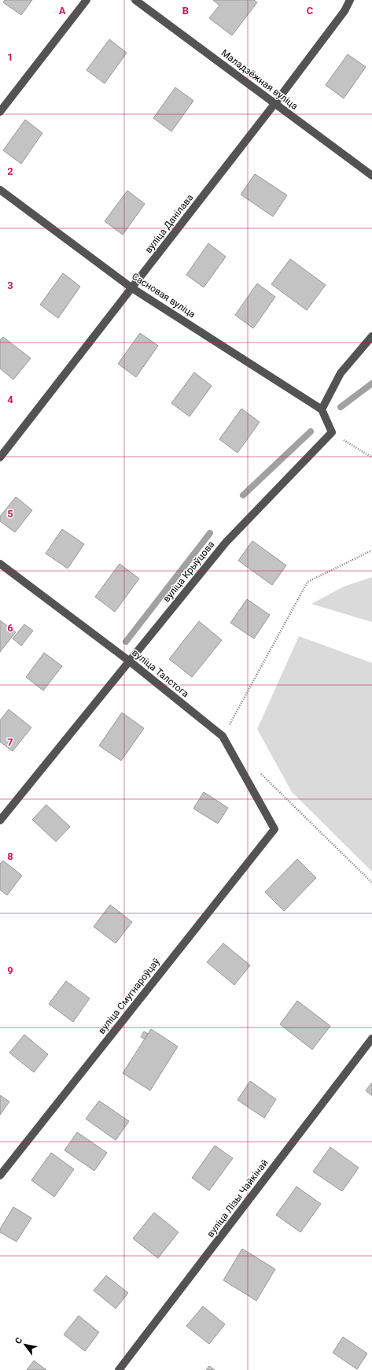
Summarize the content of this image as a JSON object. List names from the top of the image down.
{
  "streets": {
    "street": [
      "Маладзёжная вуліца",
      "вуліца Данілава",
      "Сасновая вуліца",
      "вуліца Крыўцова",
      "вуліца Талстога",
      "вуліца Смугнароўцаў",
      "вуліца Лізы Чайкінай"
    ]
  },
  "crossings": [
    ["Маладзёжная вуліца", "вуліца Данілава"],
    ["вуліца Данілава", "Сасновая вуліца"],
    ["вуліца Крыўцова", "вуліца Талстога"],
    ["вуліца Талстога", "вуліца Смугнароўцаў"]
  ],
  "north": "top left",
  "grid": {
    "columns": ["A", "B", "C"],
    "rows": [
      "1",
      "2",
      "3",
      "4",
      "5",
      "6",
      "7",
      "8",
      "9"
    ]
  }
}
